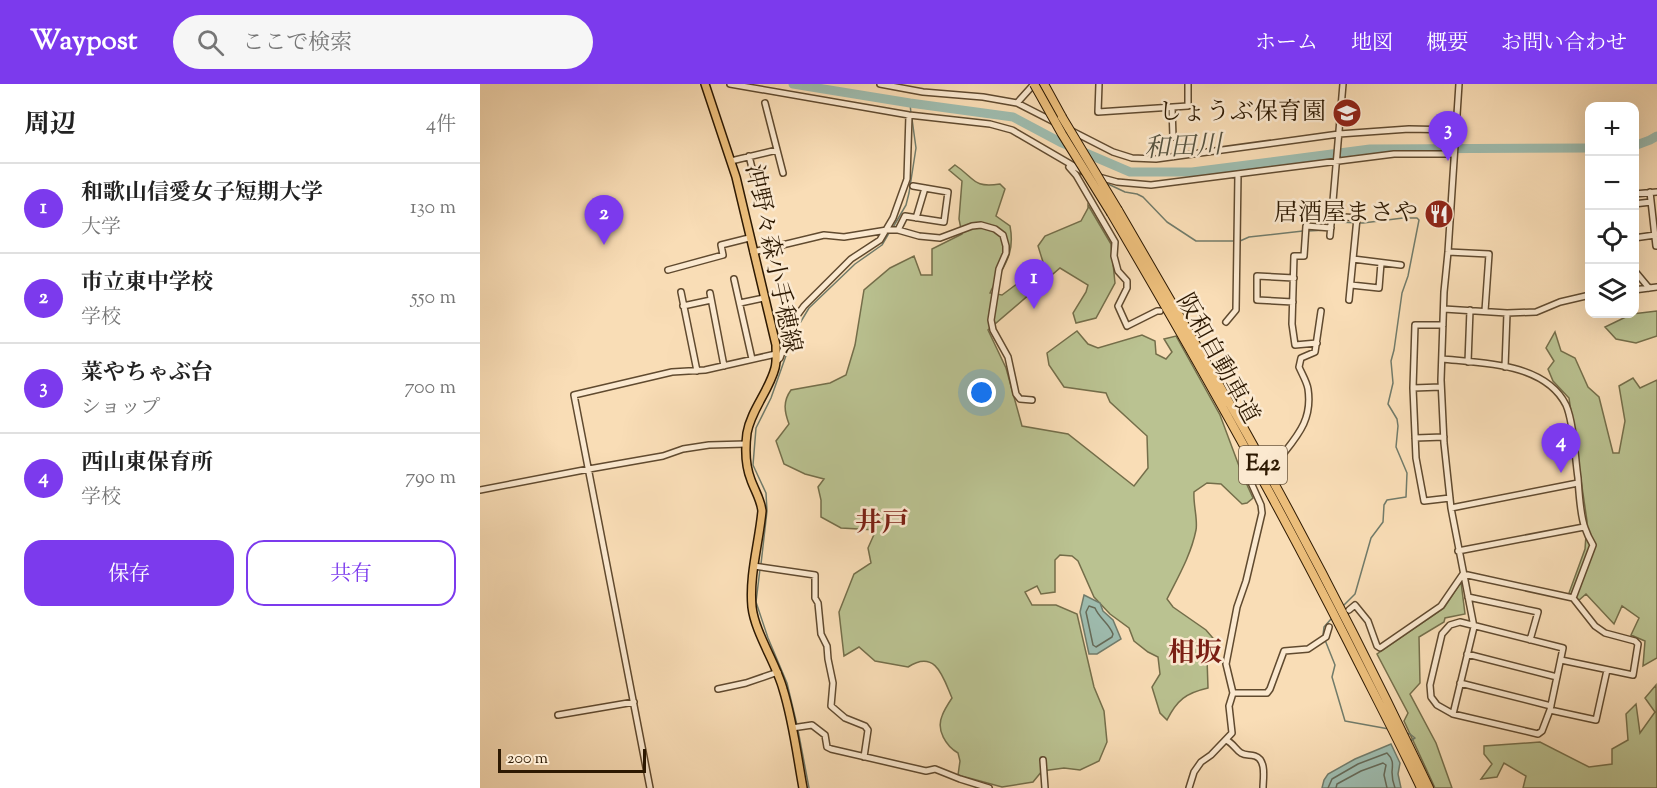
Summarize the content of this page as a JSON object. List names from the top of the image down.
{
  "streets": {
    "highway": ["阪和自動車道", "E42"],
    "main road": ["沖野々森小手穂線"]
  },
  "districts": ["井戸", "相坂"],
  "water": ["和田川"],
  "places": {
    "school or university": ["しょうぶ保育園"],
    "restaurant": ["居酒屋まさや"]
  },
  "scale_bar": "200 m",
  "page": {
    "header": "Waypost",
    "search": "ここで検索",
    "nav": [
      "ホーム",
      "地図",
      "概要",
      "お問い合わせ"
    ],
    "heading": ["周辺", "4件"],
    "map_buttons": ["+", "−"],
    "pins": [
      "3",
      "2",
      "1",
      "4"
    ],
    "list": [
      {
        "mark": "1",
        "name": "和歌山信愛女子短期大学",
        "note": "大学",
        "value": "130 m"
      },
      {
        "mark": "2",
        "name": "市立東中学校",
        "note": "学校",
        "value": "550 m"
      },
      {
        "mark": "3",
        "name": "菜やちゃぶ台",
        "note": "ショップ",
        "value": "700 m"
      },
      {
        "mark": "4",
        "name": "西山東保育所",
        "note": "学校",
        "value": "790 m"
      }
    ],
    "buttons": ["保存", "共有"],
    "scale": "200 m"
  }
}
